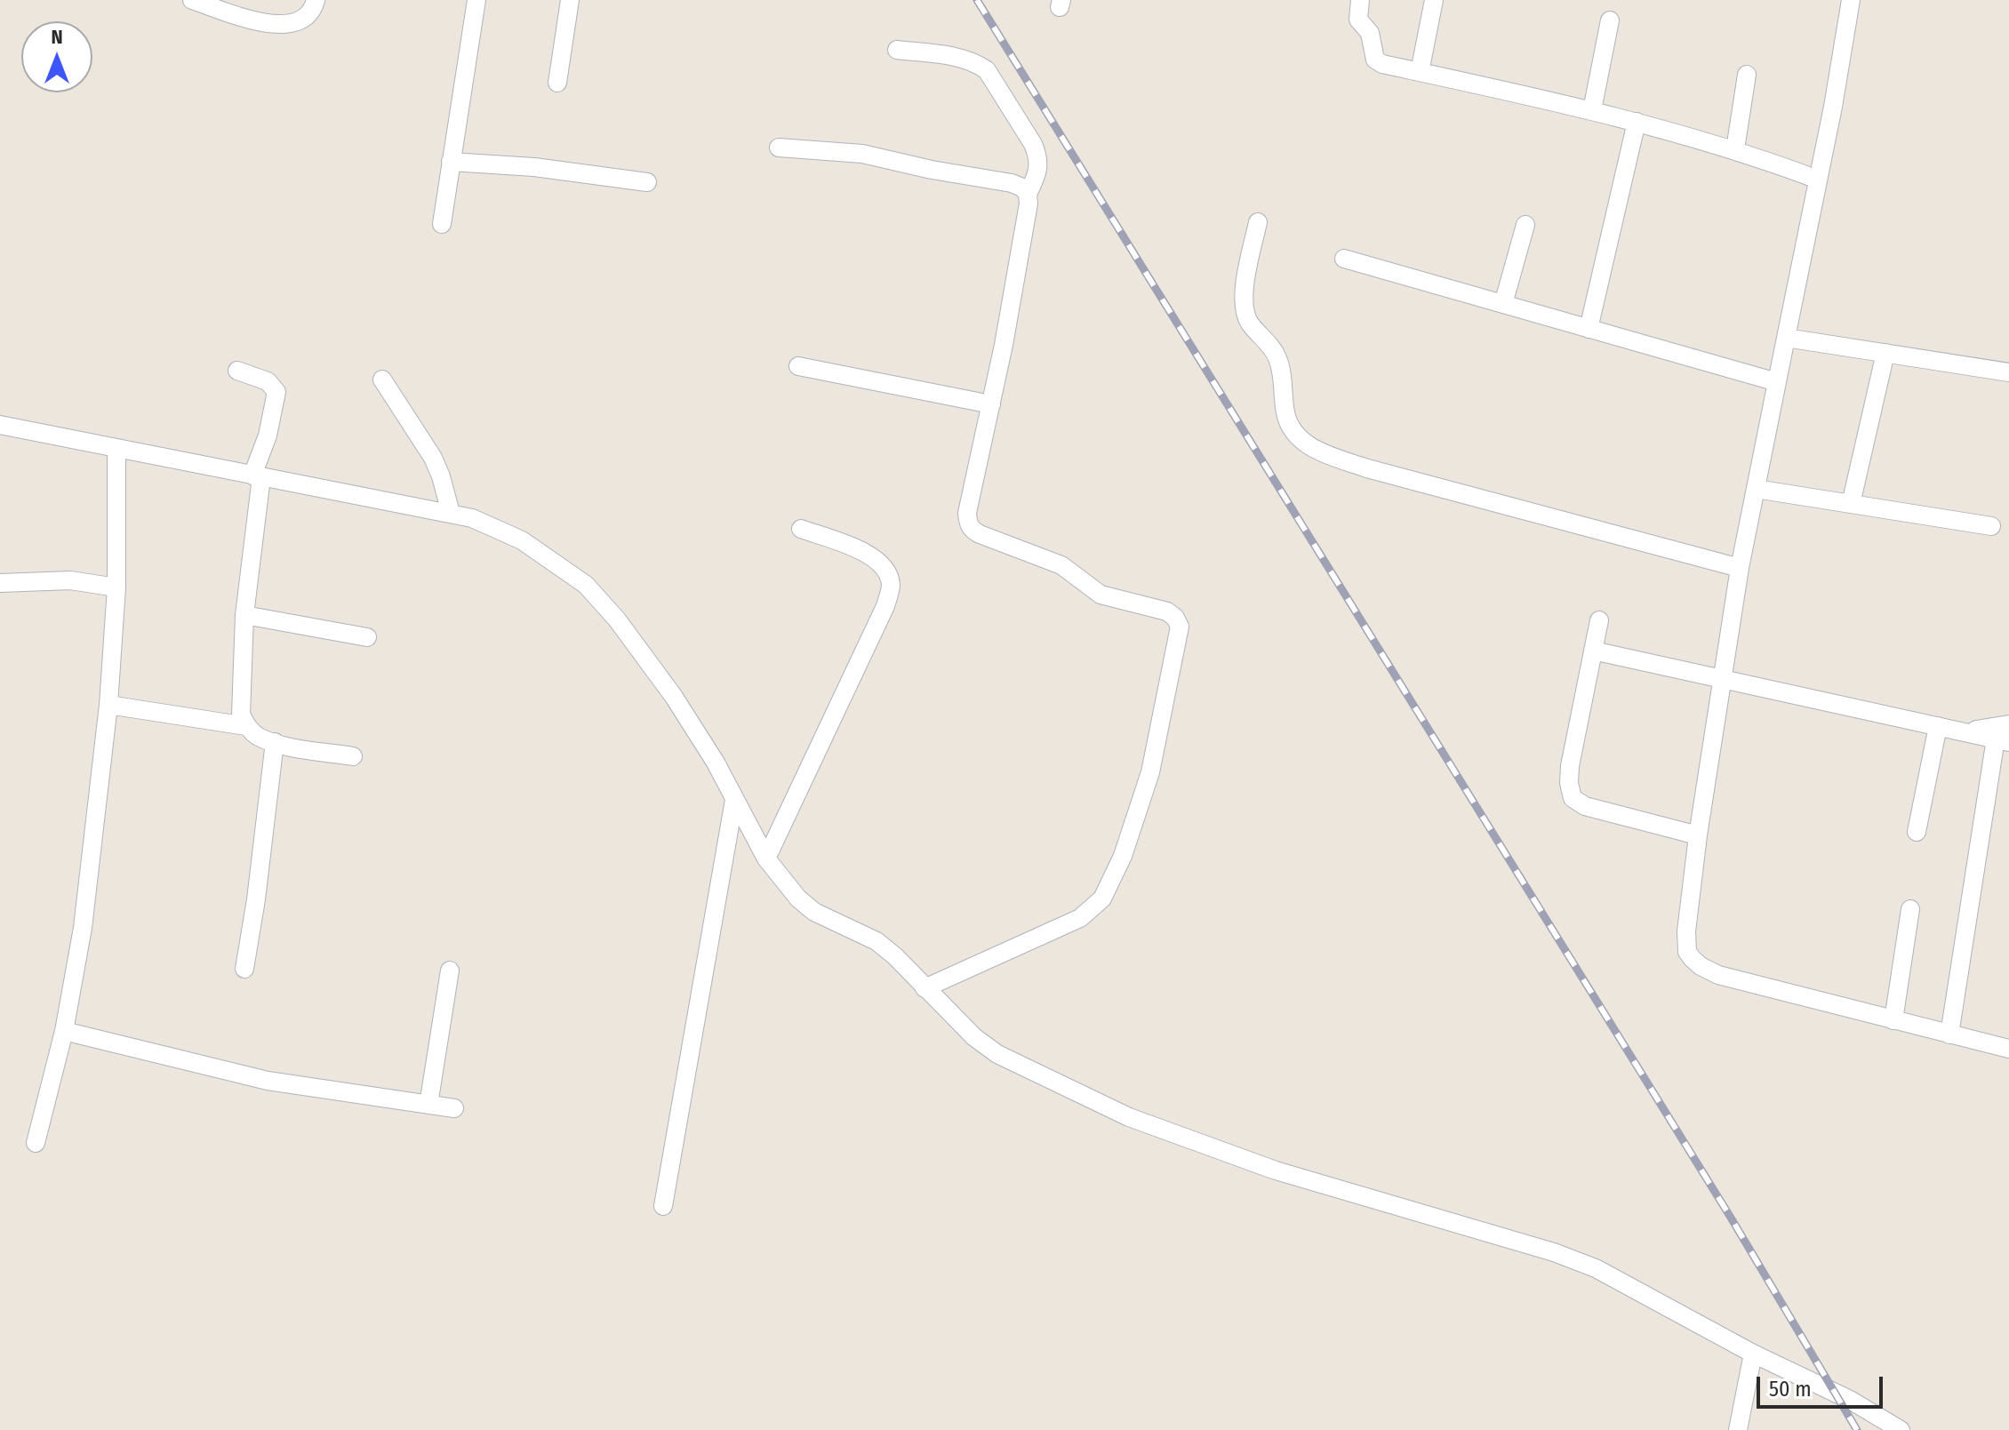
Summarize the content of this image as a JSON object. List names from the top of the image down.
{
  "scale_bar": "50 m",
  "north": "top"
}
